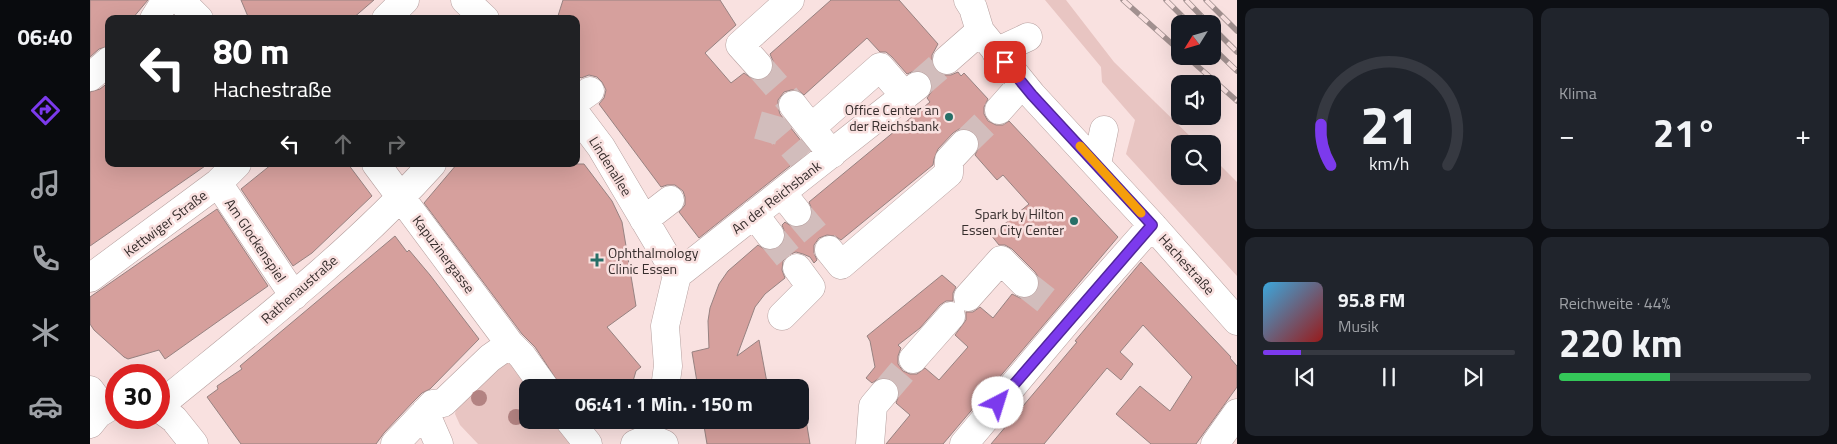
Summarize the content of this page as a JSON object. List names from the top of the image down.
{
  "streets": {
    "street": [
      "Lindenallee",
      "An der Reichsbank",
      "Kettwiger Straße",
      "Am Glockenspiel",
      "Kapuzinergasse",
      "Hachestraße",
      "Rathenaustraße"
    ]
  },
  "crossings": [
    ["Lindenallee", "An der Reichsbank"],
    ["Kettwiger Straße", "Am Glockenspiel"],
    ["Am Glockenspiel", "Rathenaustraße"],
    ["Kapuzinergasse", "Rathenaustraße"]
  ],
  "places": {
    "other": ["Office Center an der Reichsbank", "Spark by Hilton Essen City Center"],
    "health": ["Ophthalmology Clinic Essen"]
  },
  "north": "bottom left",
  "page": {
    "tabs": "06:40",
    "tile": [
      "Klima",
      ["Reichweite · 44%", "220 km"]
    ],
    "turn": ["80 m", "Hachestraße"],
    "heat": ["−", "21°", "+"],
    "song": ["95.8 FM", "Musik"],
    "limit": "30",
    "trip": "06:41 · 1 Min. · 150 m",
    "gauge": ["21", "km/h"]
  }
}
